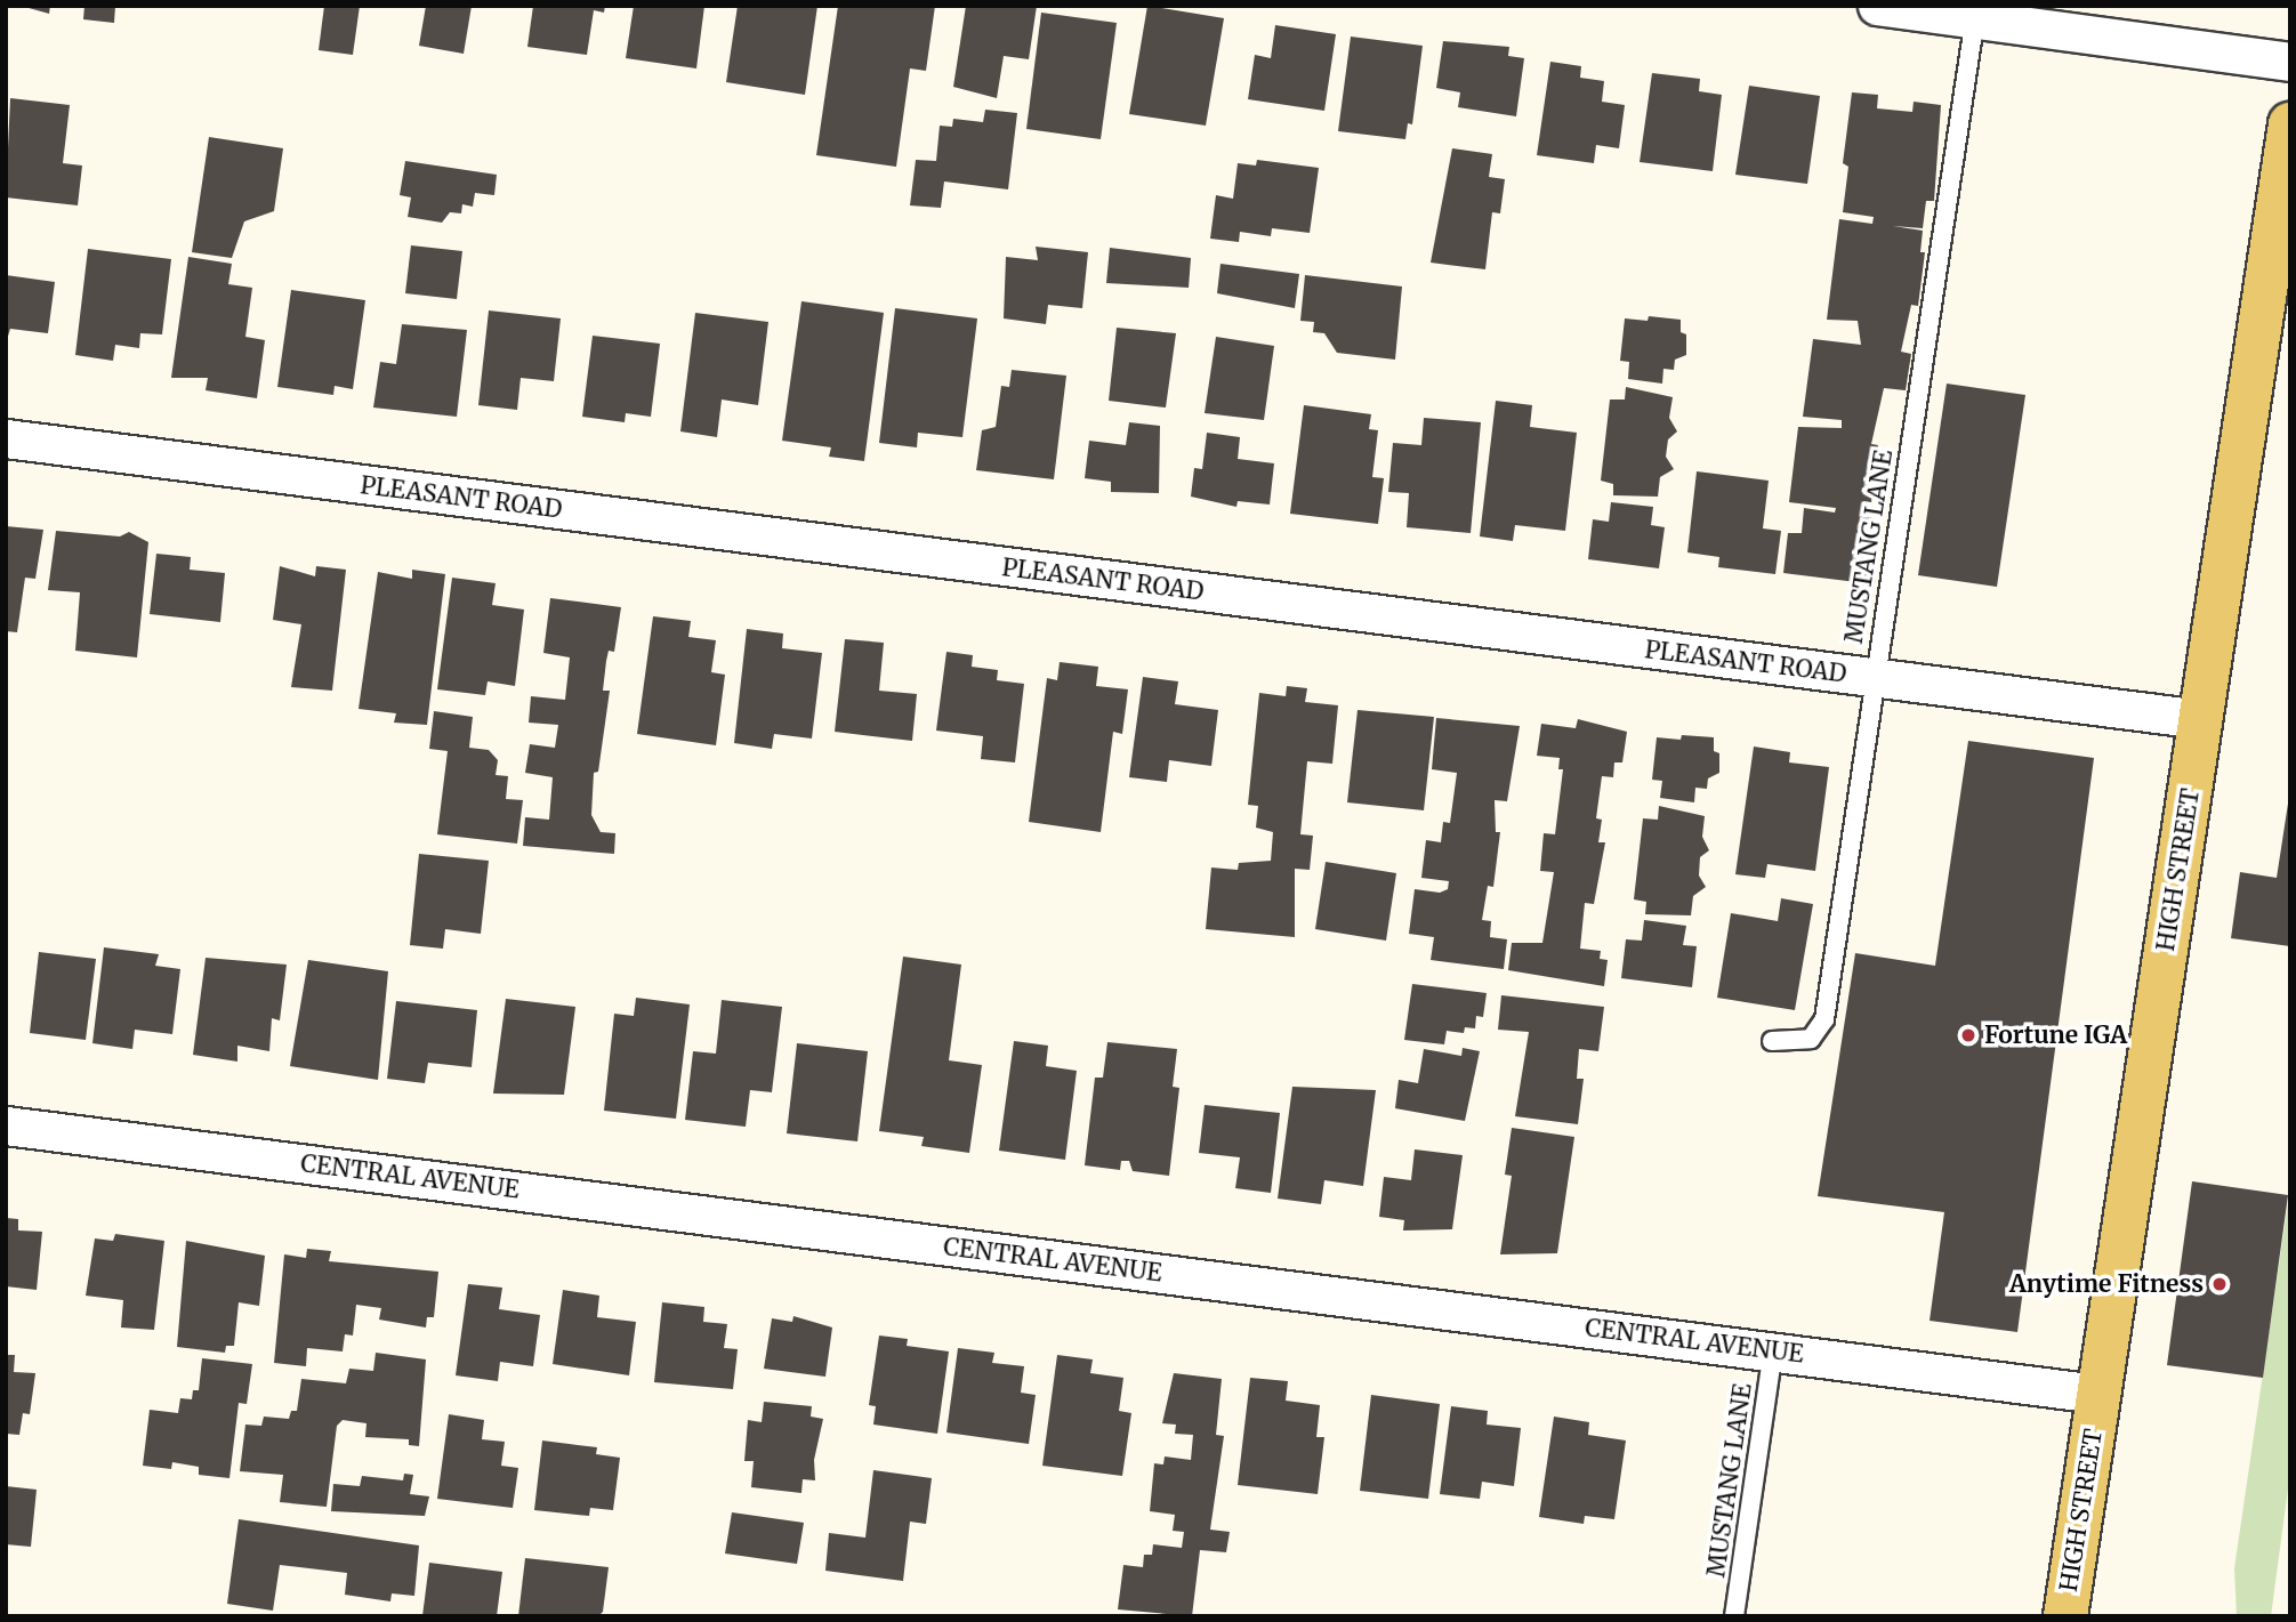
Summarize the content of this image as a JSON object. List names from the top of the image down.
{
  "streets": {
    "main road": ["HIGH STREET"],
    "street": ["PLEASANT ROAD", "CENTRAL AVENUE"],
    "lane": ["MUSTANG LANE"]
  },
  "crossings": [
    ["PLEASANT ROAD", "MUSTANG LANE"],
    ["PLEASANT ROAD", "HIGH STREET"],
    ["MUSTANG LANE", "CENTRAL AVENUE"],
    ["HIGH STREET", "CENTRAL AVENUE"]
  ],
  "places": ["Fortune IGA", "Anytime Fitness"]
}
